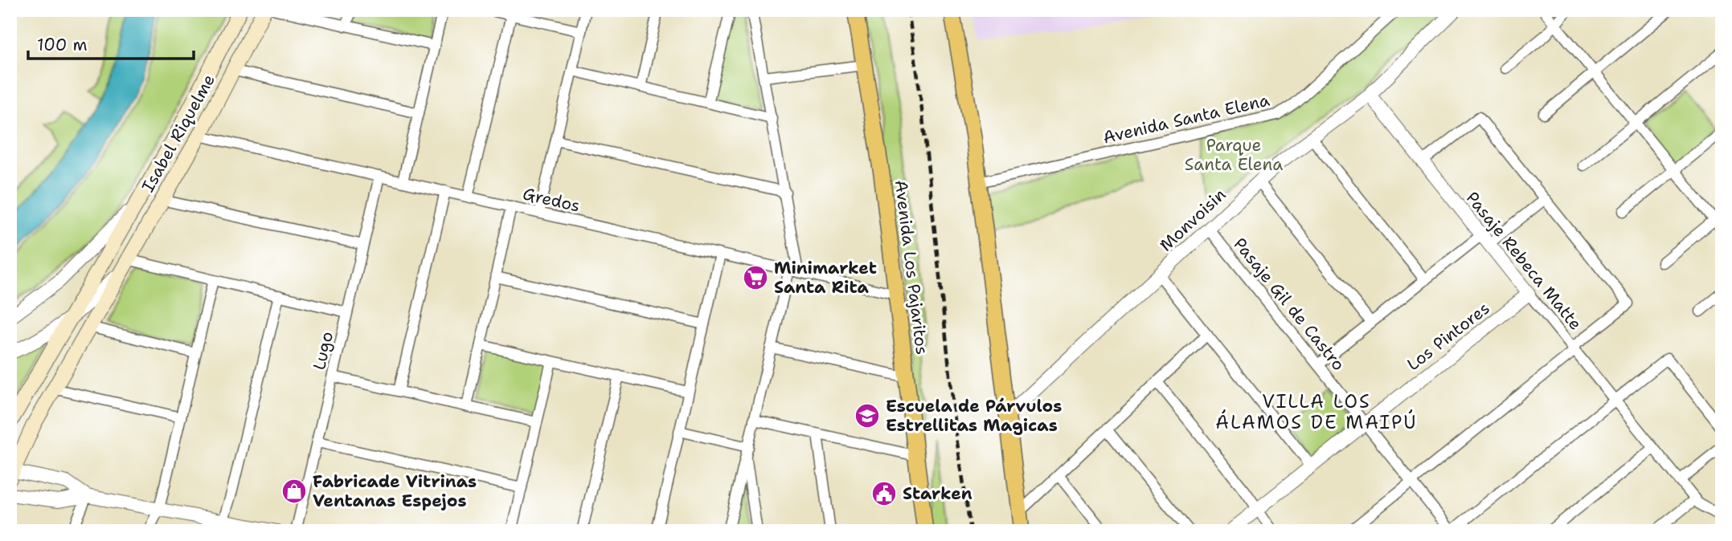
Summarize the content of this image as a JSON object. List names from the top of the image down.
{
  "streets": {
    "main road": ["Isabel Riquelme", "Avenida Los Pajaritos"],
    "street": [
      "Avenida Santa Elena",
      "Gredos",
      "Monvoisin",
      "Pasaje Rebeca Matte",
      "Pasaje Gil de Castro",
      "Los Pintores",
      "Lugo"
    ]
  },
  "crossings": [
    ["Isabel Riquelme", "Gredos"],
    ["Gredos", "Avenida Los Pajaritos"],
    ["Gredos", "Lugo"],
    ["Monvoisin", "Pasaje Rebeca Matte"],
    ["Monvoisin", "Pasaje Gil de Castro"],
    ["Pasaje Rebeca Matte", "Los Pintores"],
    ["Pasaje Gil de Castro", "Los Pintores"]
  ],
  "districts": ["VILLA LOS ÁLAMOS DE MAIPÚ"],
  "parks": ["Parque Santa Elena"],
  "places": {
    "supermarket": ["Minimarket Santa Rita"],
    "school or university": ["Escuela de Párvulos Estrellitas Magicas"],
    "shop": ["Fabricade Vitrinas Ventanas Espejos"],
    "public building": ["Starken"]
  },
  "scale_bar": "100 m"
}
